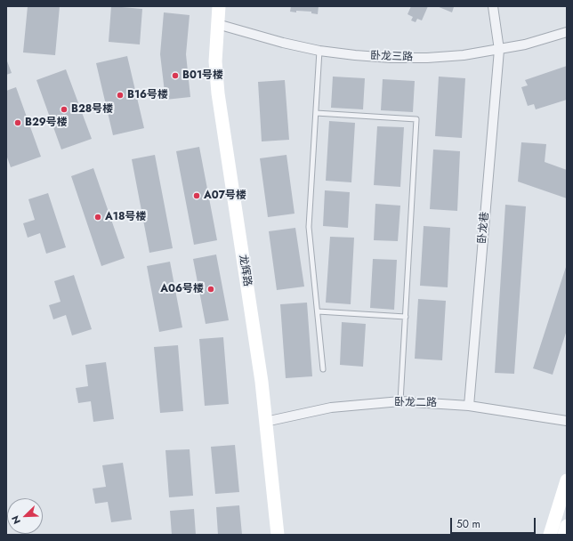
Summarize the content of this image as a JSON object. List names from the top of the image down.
{
  "streets": {
    "street": [
      "卧龙三路",
      "卧龙巷",
      "龙辉路",
      "卧龙二路"
    ]
  },
  "crossings": [
    ["卧龙三路", "卧龙巷"],
    ["卧龙三路", "龙辉路"],
    ["卧龙巷", "卧龙二路"],
    ["龙辉路", "卧龙二路"]
  ],
  "places": [
    "B01号楼",
    "B16号楼",
    "B28号楼",
    "B29号楼",
    "A07号楼",
    "A18号楼",
    "A06号楼"
  ],
  "scale_bar": "50 m",
  "north": "bottom left"
}
